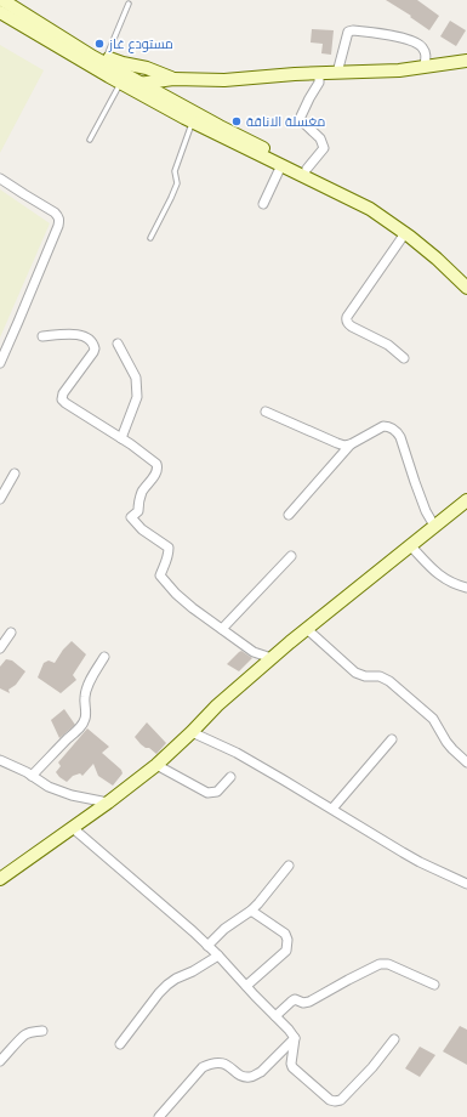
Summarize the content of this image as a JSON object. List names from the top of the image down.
{
  "places": ["مستودع غاز", "مغسلة الاناقة"]
}
